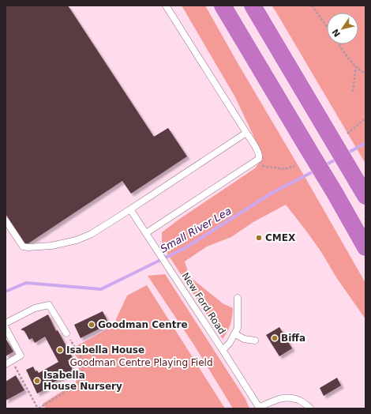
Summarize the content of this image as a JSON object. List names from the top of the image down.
{
  "streets": {
    "lane": ["New Ford Road"]
  },
  "water": ["Small River Lea"],
  "parks": ["Goodman Centre Playing Field"],
  "places": [
    "CMEX",
    "Goodman Centre",
    "Biffa",
    "Isabella House",
    "Isabella House Nursery"
  ],
  "north": "bottom left"
}
